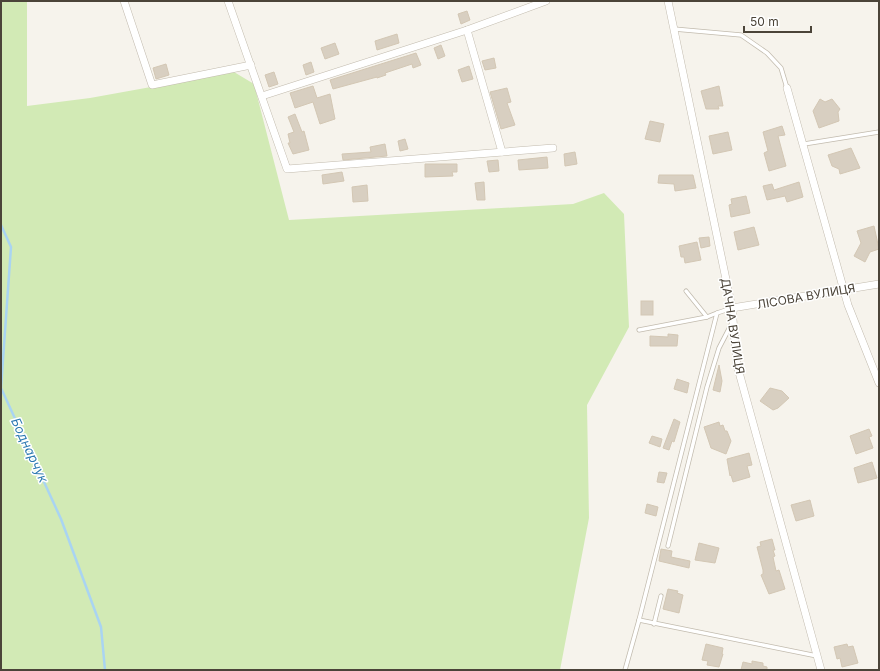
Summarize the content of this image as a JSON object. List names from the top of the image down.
{
  "streets": {
    "street": ["ЛІСОВА ВУЛИЦЯ", "ДАЧНА ВУЛИЦЯ"]
  },
  "crossings": [
    ["ЛІСОВА ВУЛИЦЯ", "ДАЧНА ВУЛИЦЯ"]
  ],
  "water": ["Боднарчук"],
  "scale_bar": "50 m"
}
